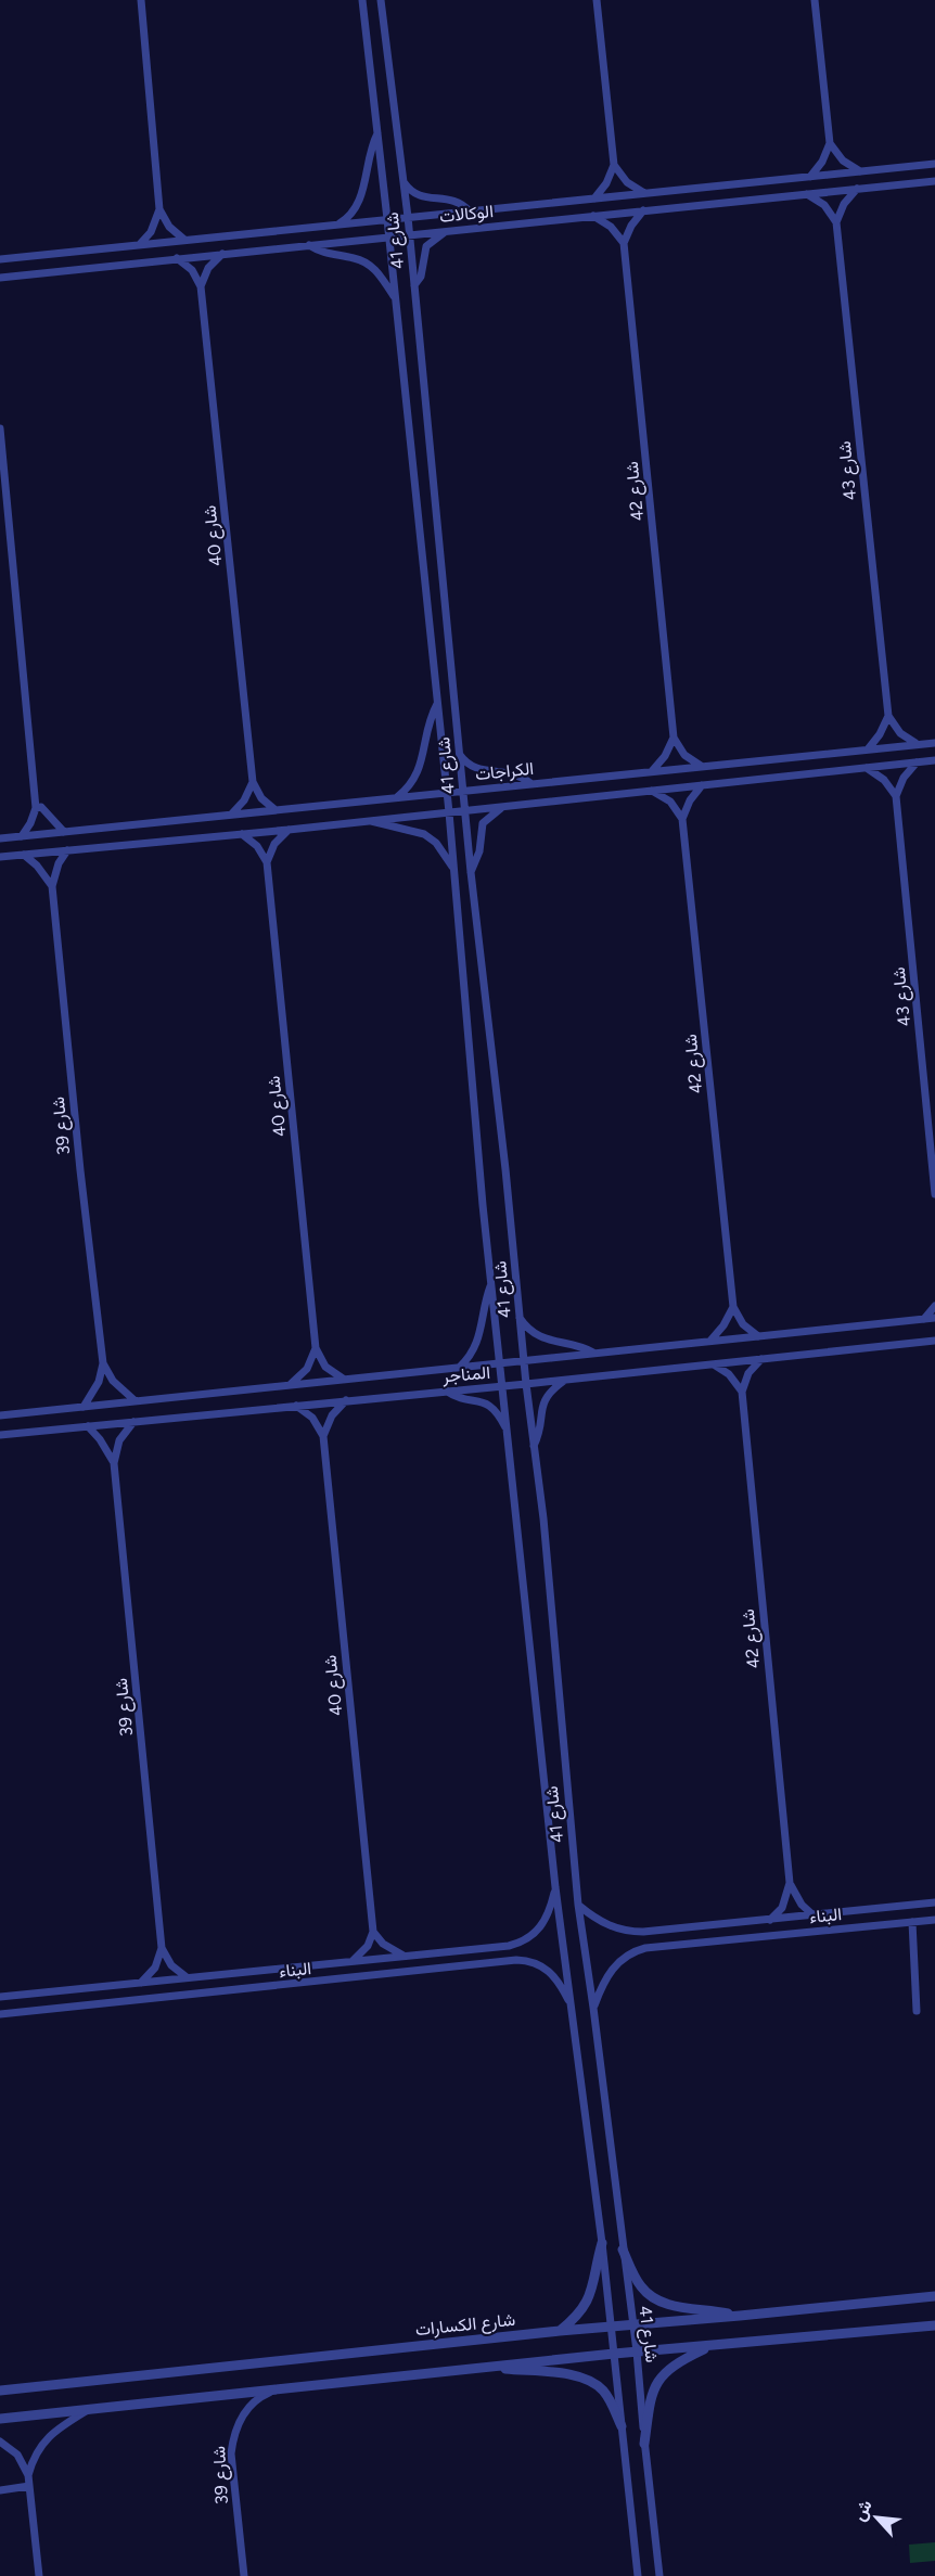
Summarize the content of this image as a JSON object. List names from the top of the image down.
{
  "streets": {
    "street": [
      "الوكالات",
      "شارع 41",
      "شارع 43",
      "شارع 42",
      "شارع 40",
      "الكراجات",
      "شارع 39",
      "المناجر",
      "البناء",
      "شارع الكسارات"
    ]
  },
  "crossings": [
    ["الوكالات", "شارع 41"],
    ["شارع 41", "الكراجات"],
    ["شارع 41", "المناجر"],
    ["شارع 41", "البناء"],
    ["شارع 41", "شارع الكسارات"],
    ["شارع 42", "البناء"],
    ["الكراجات", "شارع 39"],
    ["شارع 39", "المناجر"]
  ],
  "north": "top left"
}
